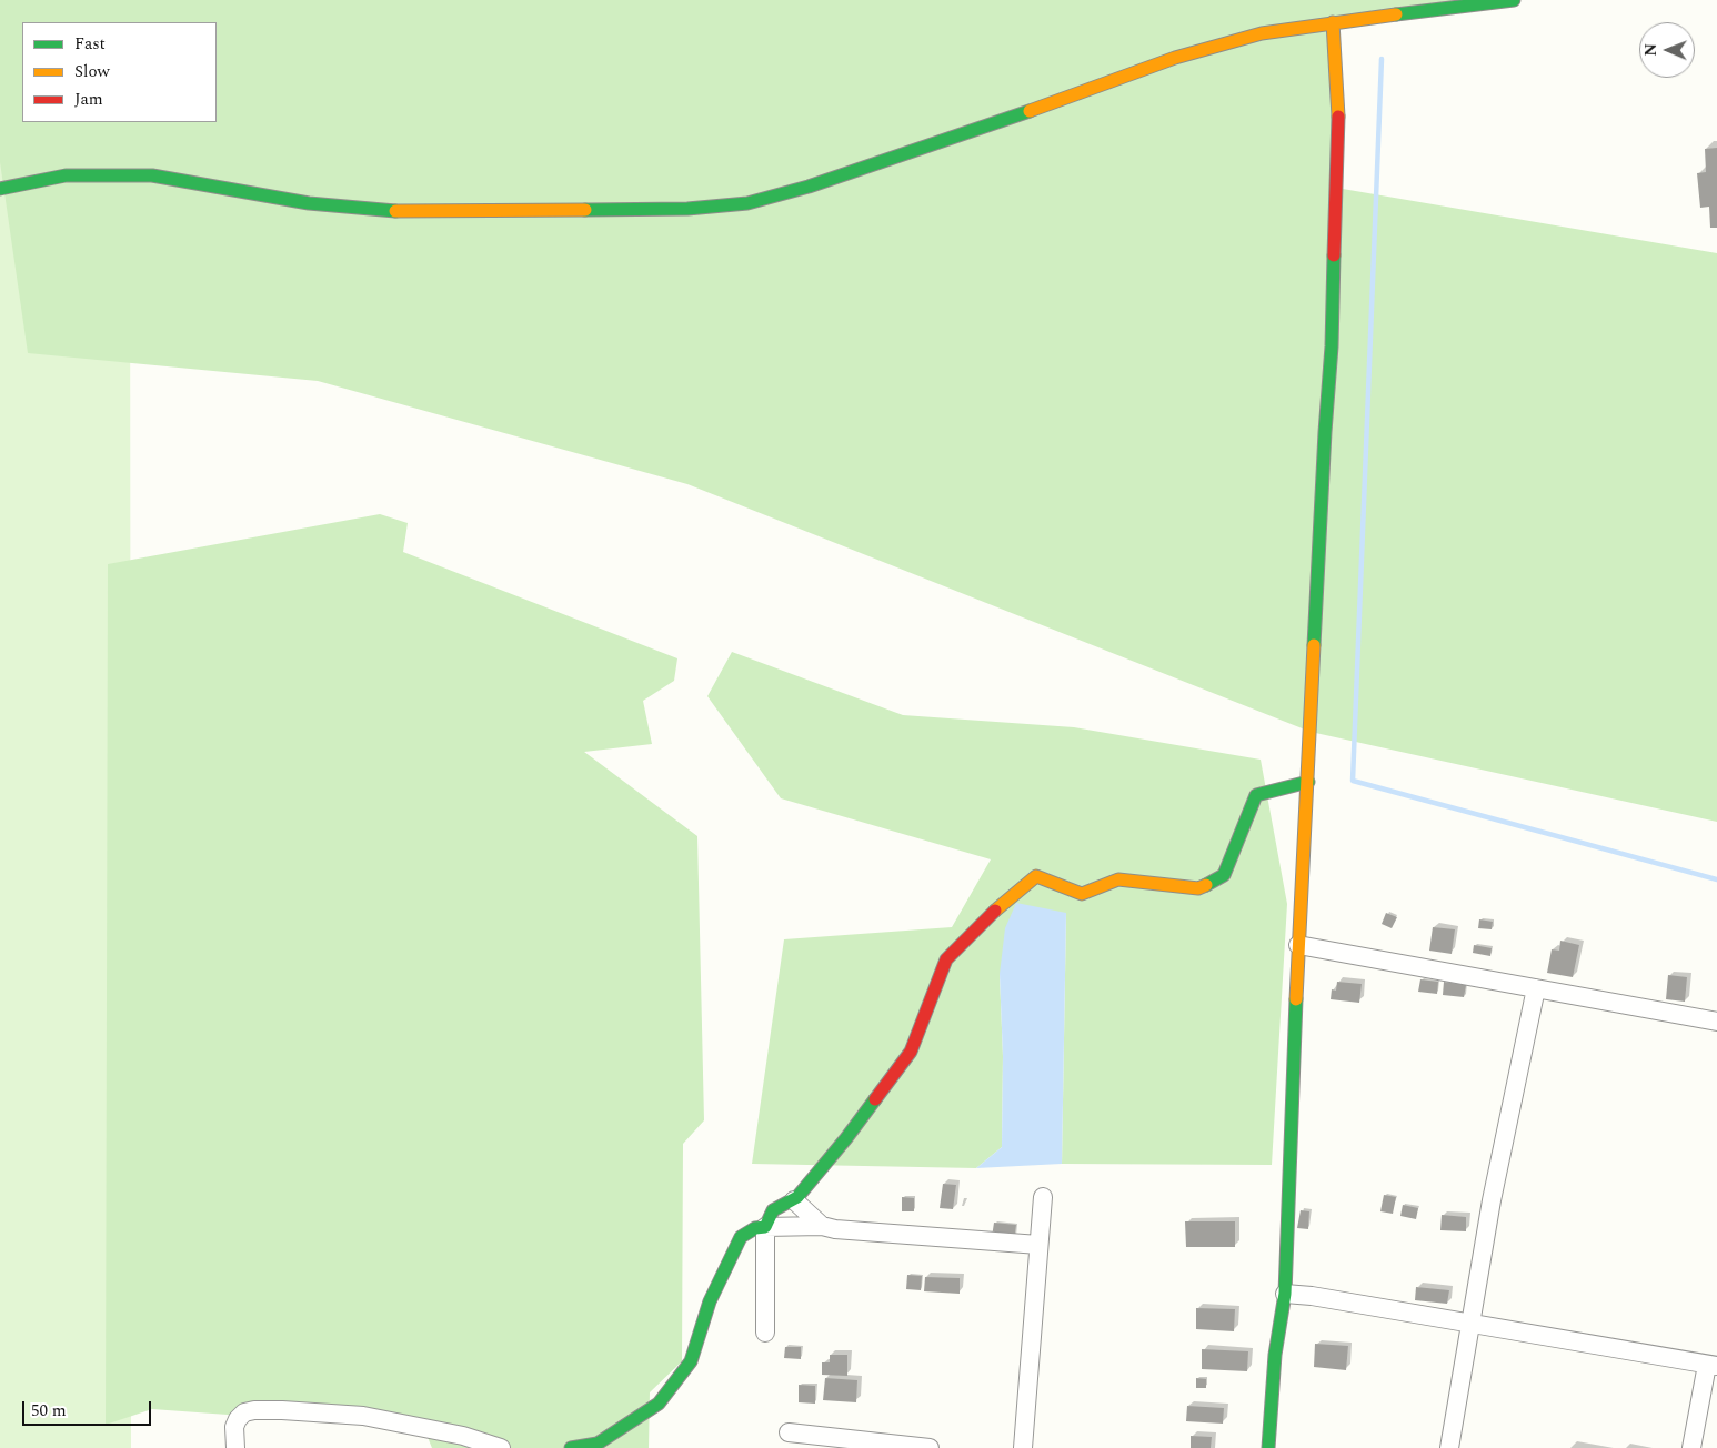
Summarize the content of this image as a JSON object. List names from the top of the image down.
{
  "legend": ["Fast", "Slow", "Jam"],
  "scale_bar": "50 m",
  "north": "left"
}
